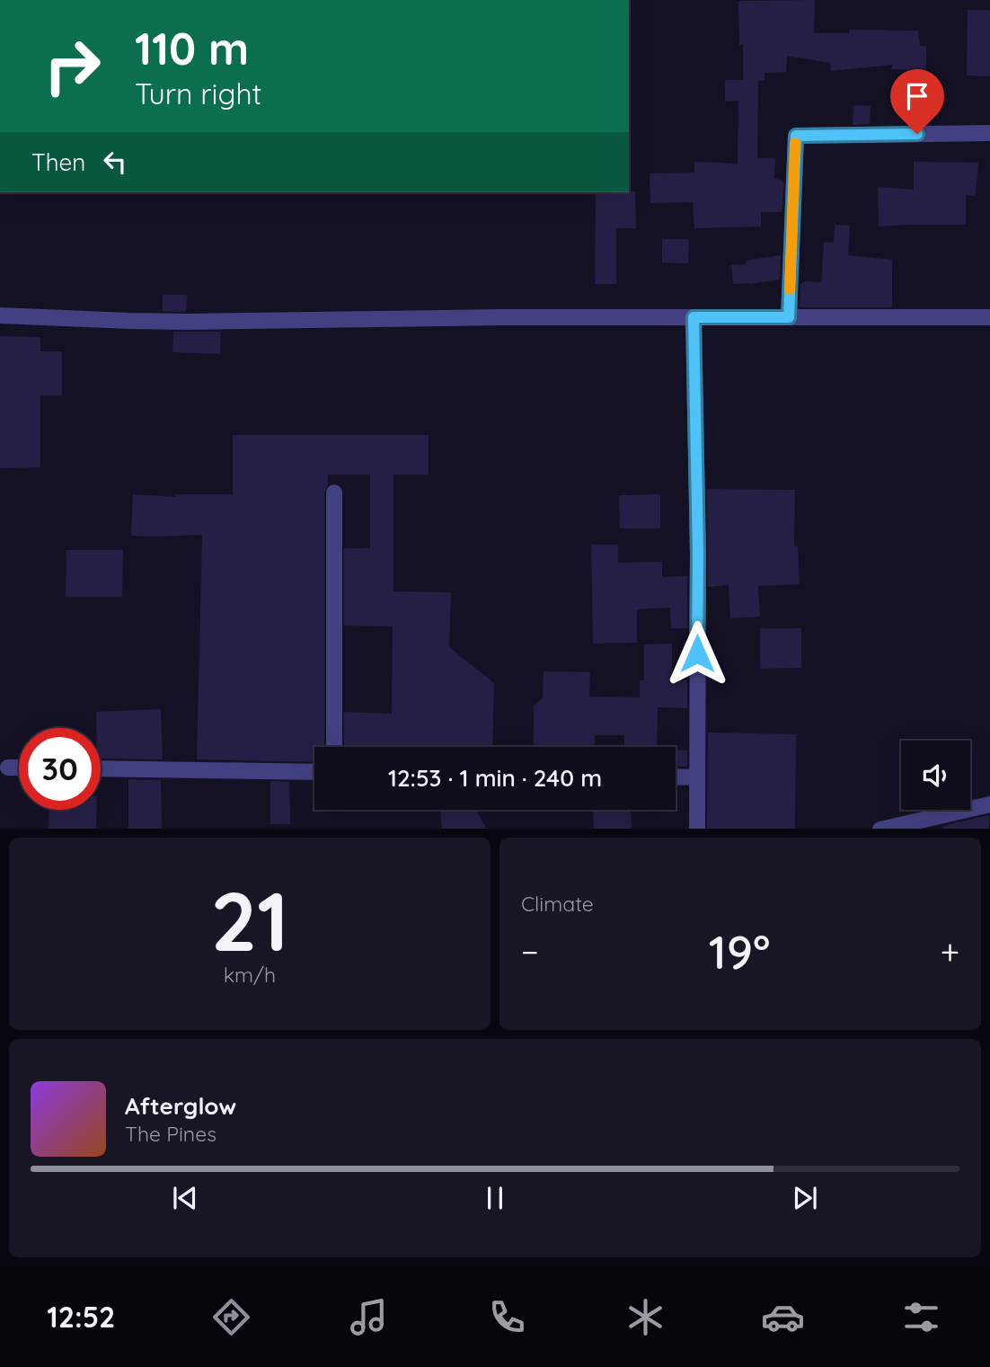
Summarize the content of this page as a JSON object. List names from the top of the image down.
{
  "page": {
    "turn": ["110 m", "Turn right"],
    "then": "Then",
    "limit": "30",
    "trip": "12:53 · 1 min · 240 m",
    "tile": [
      ["21", "km/h"],
      "Climate"
    ],
    "heat": ["−", "19°", "+"],
    "song": ["Afterglow", "The Pines"],
    "tabs": "12:52"
  }
}
